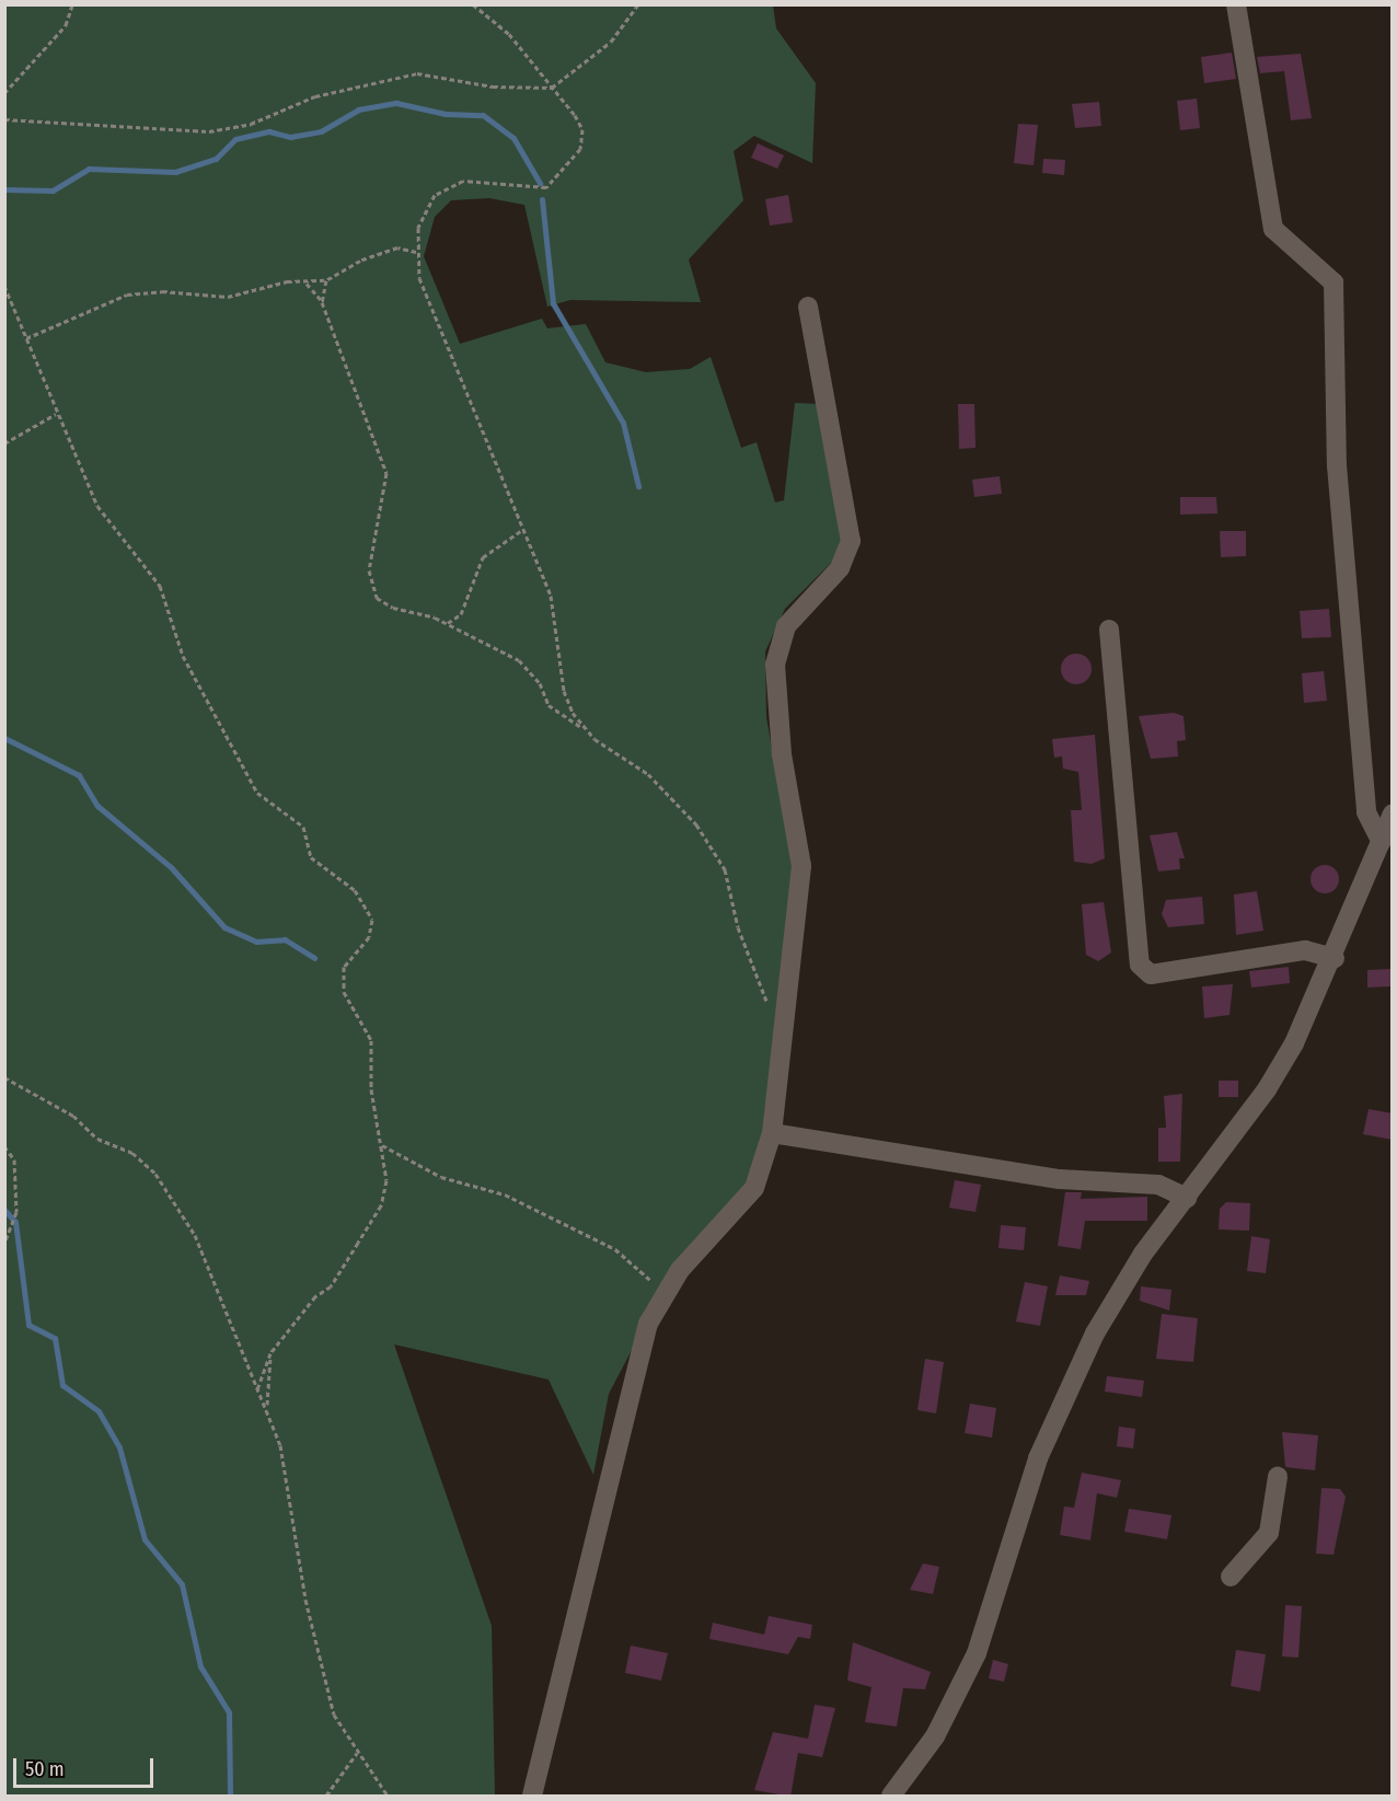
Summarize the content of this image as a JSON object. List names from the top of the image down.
{
  "scale_bar": "50 m"
}
